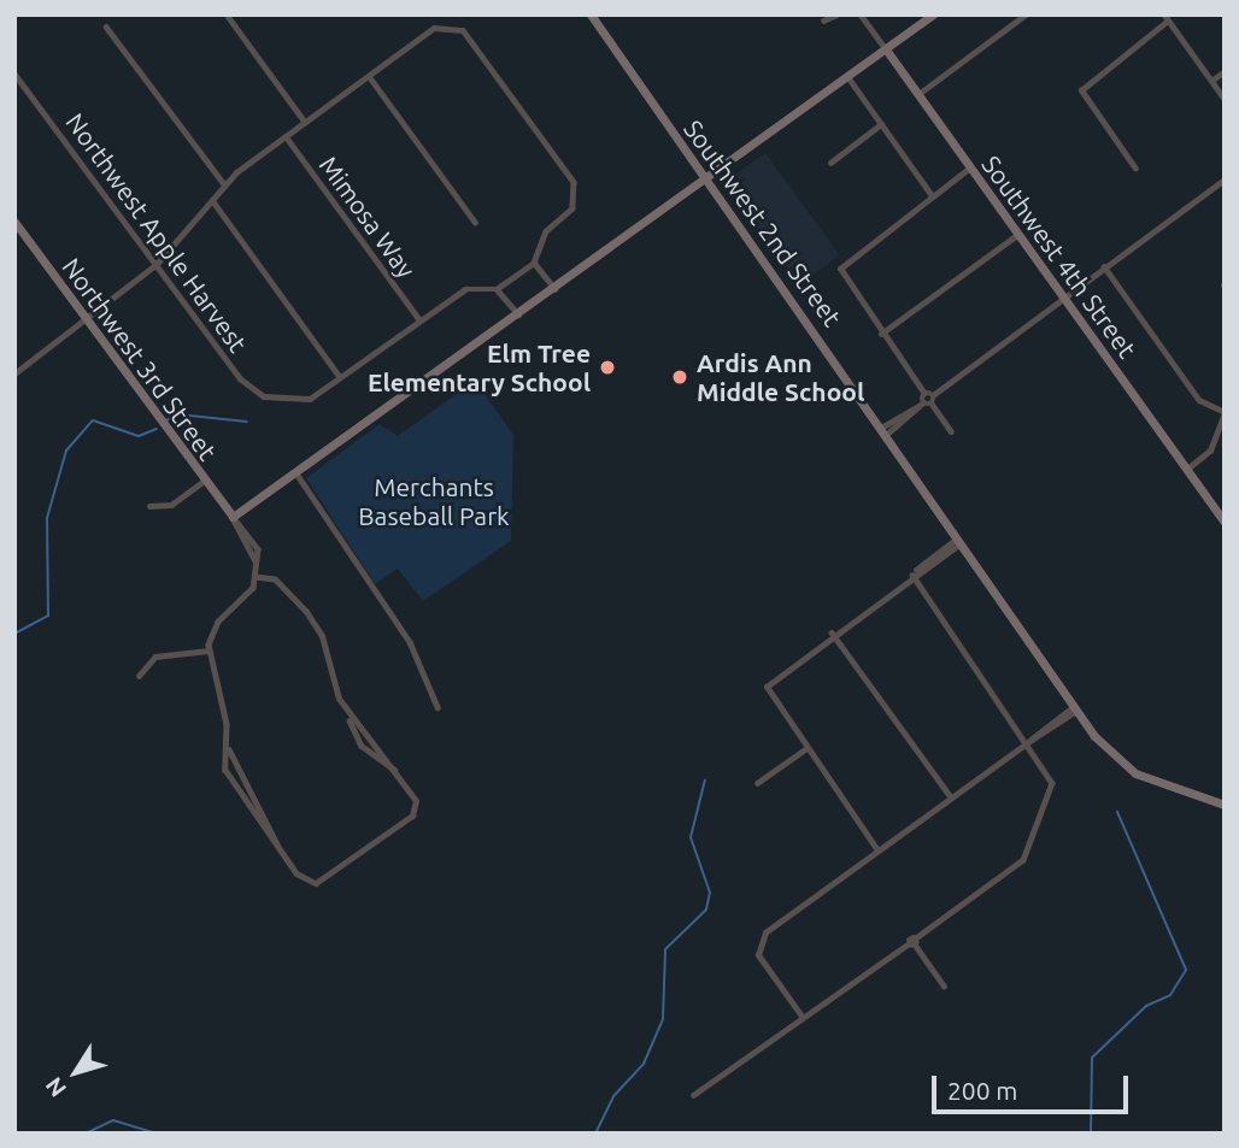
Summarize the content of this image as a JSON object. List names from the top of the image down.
{
  "streets": {
    "street": [
      "Mimosa Way",
      "Southwest 2nd Street",
      "Northwest Apple Harvest",
      "Southwest 4th Street",
      "Northwest 3rd Street"
    ]
  },
  "parks": ["Merchants Baseball Park"],
  "places": ["Elm Tree Elementary School", "Ardis Ann Middle School"],
  "scale_bar": "200 m",
  "north": "bottom left"
}
